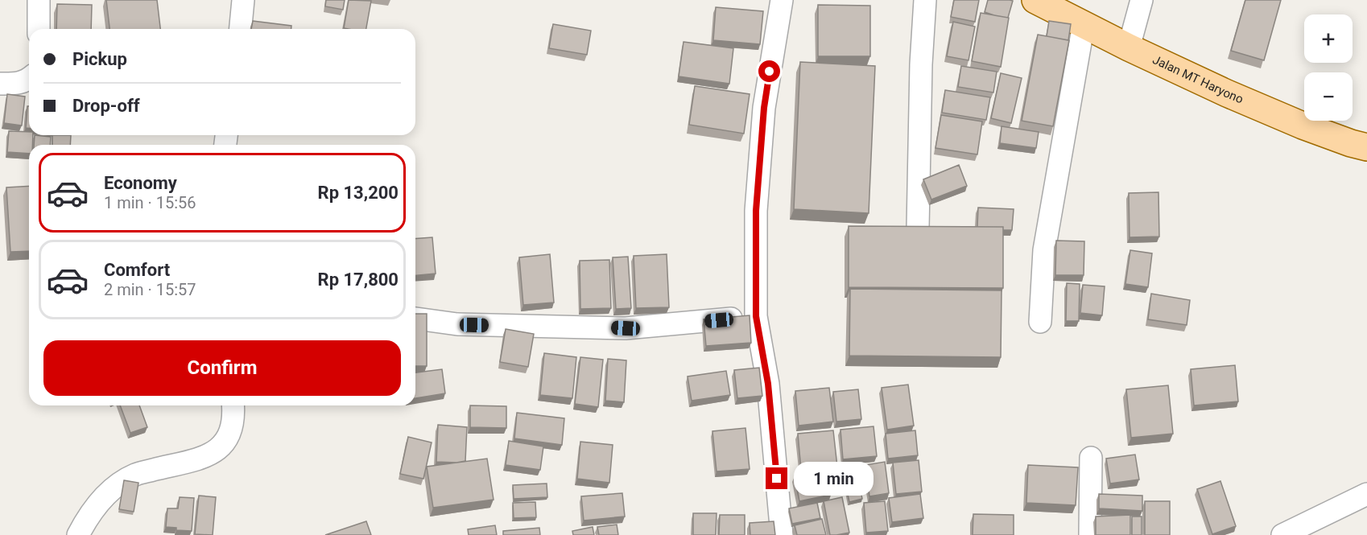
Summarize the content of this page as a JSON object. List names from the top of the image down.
{
  "streets": {
    "main road": ["Jalan MT Haryono"]
  },
  "page": {
    "map_buttons": ["+", "−"],
    "banner": ["Pickup", "Drop-off"],
    "list": [
      {
        "name": "Economy",
        "note": "1 min · 15:56",
        "value": "Rp 13,200"
      },
      {
        "name": "Comfort",
        "note": "2 min · 15:57",
        "value": "Rp 17,800"
      }
    ],
    "buttons": "Confirm",
    "bubble": "1 min"
  }
}
